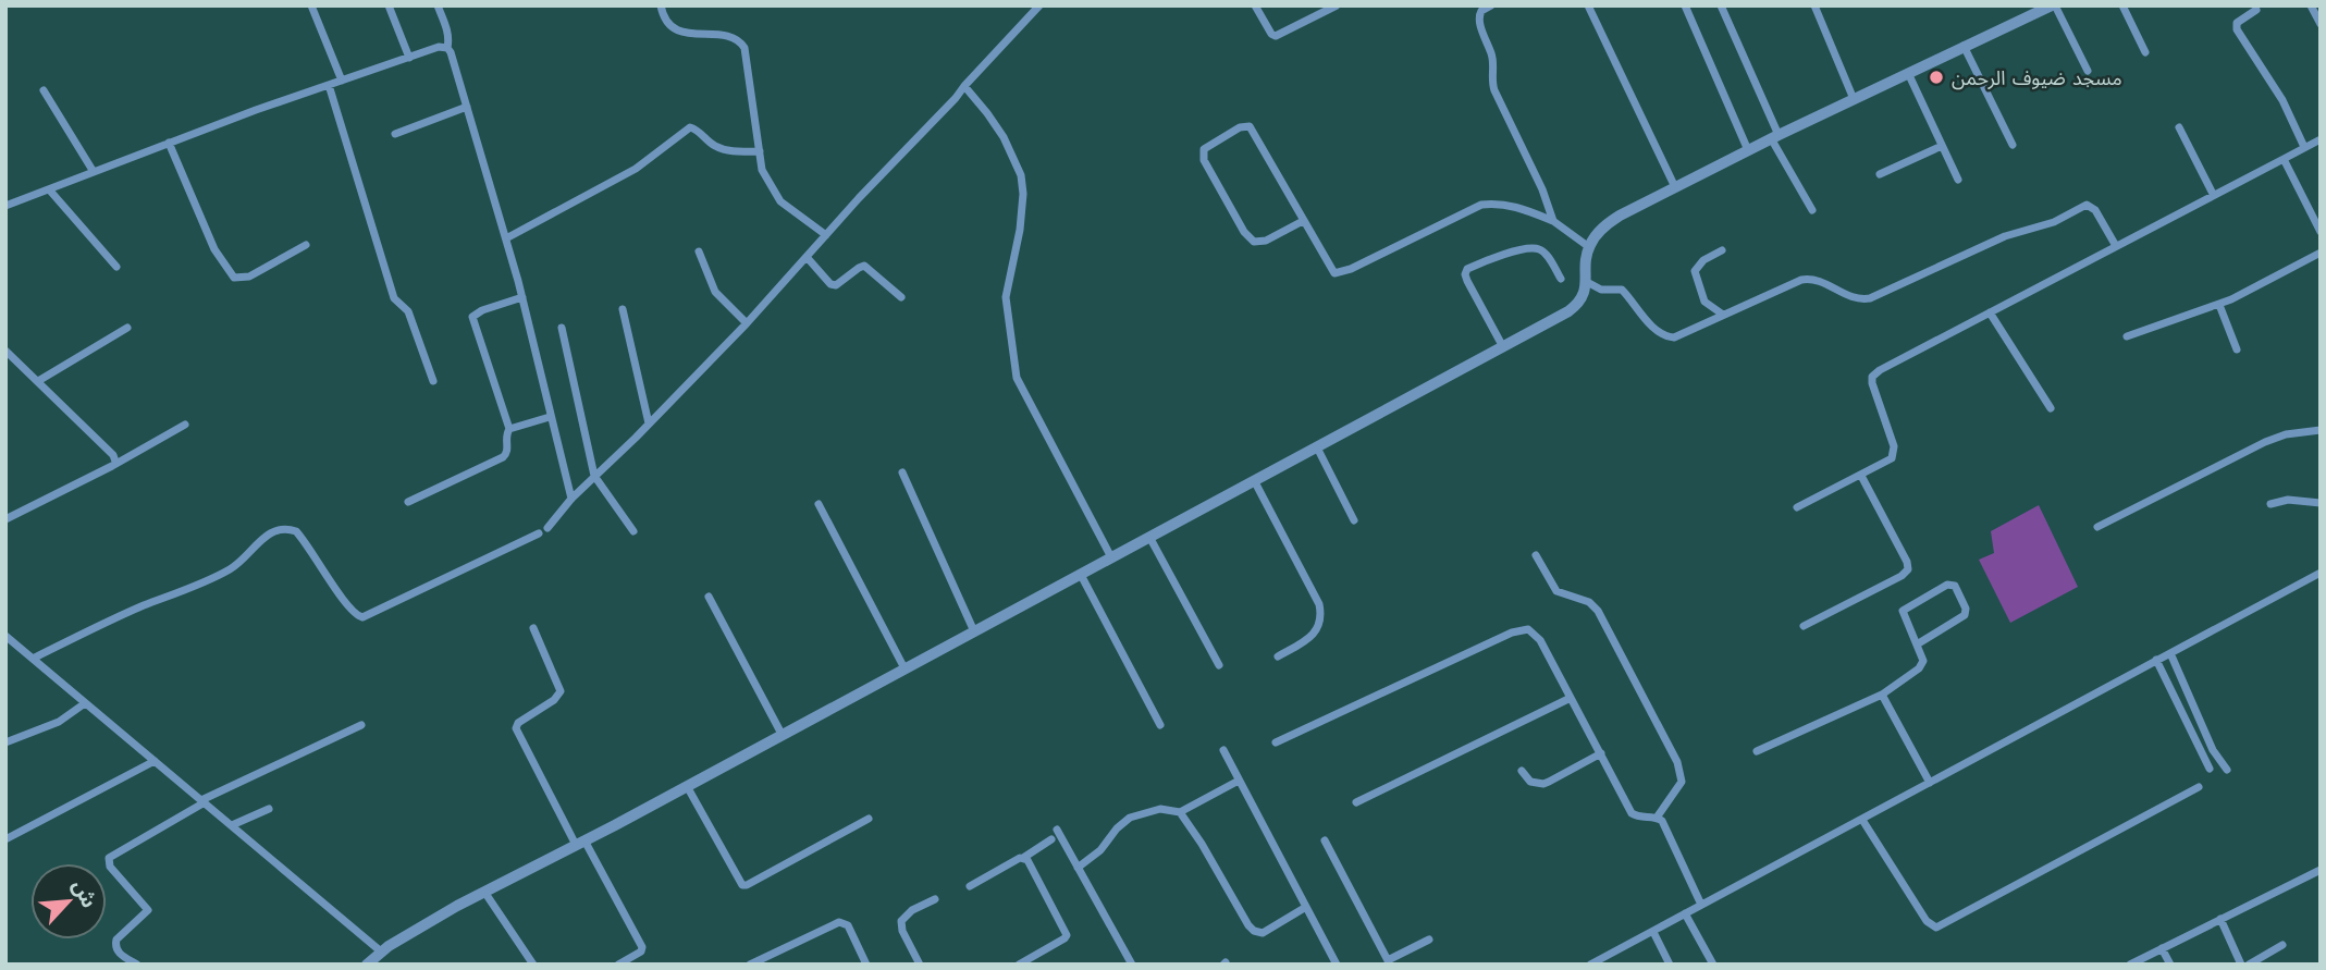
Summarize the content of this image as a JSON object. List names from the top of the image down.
{
  "places": ["مسجد ضيوف الرحمن"],
  "north": "top right"
}
